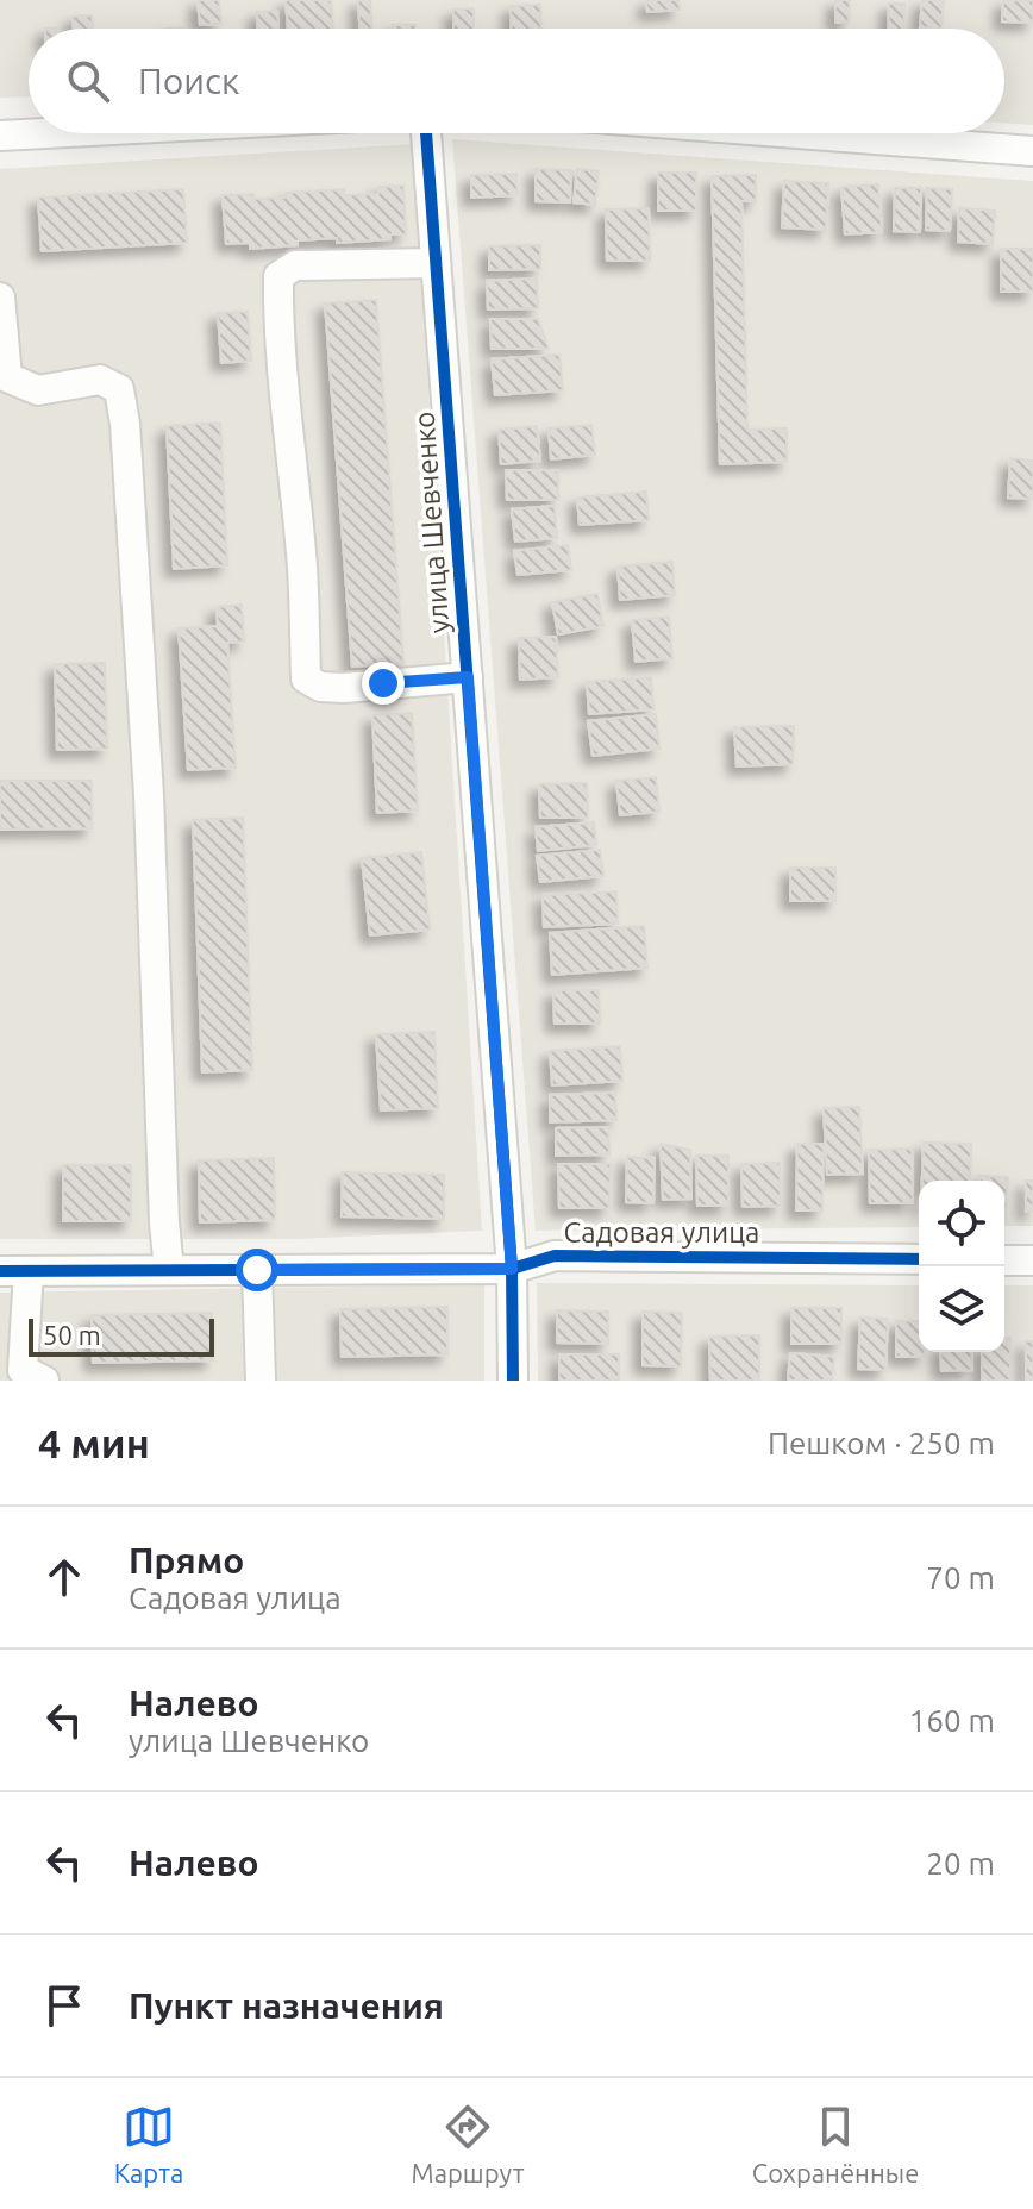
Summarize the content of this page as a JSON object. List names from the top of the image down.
{
  "streets": {
    "street": ["улица Шевченко", "Садовая улица"]
  },
  "crossings": [
    ["улица Шевченко", "Садовая улица"]
  ],
  "scale_bar": "50 m",
  "page": {
    "search": "Поиск",
    "scale": "50 m",
    "heading": ["4 мин", "Пешком · 250 m"],
    "list": [
      ["Прямо", "Садовая улица", "70 m"],
      ["Налево", "улица Шевченко", "160 m"],
      ["Налево", "20 m"],
      "Пункт назначения"
    ],
    "nav": ["Карта", "Маршрут", "Сохранённые"]
  }
}
